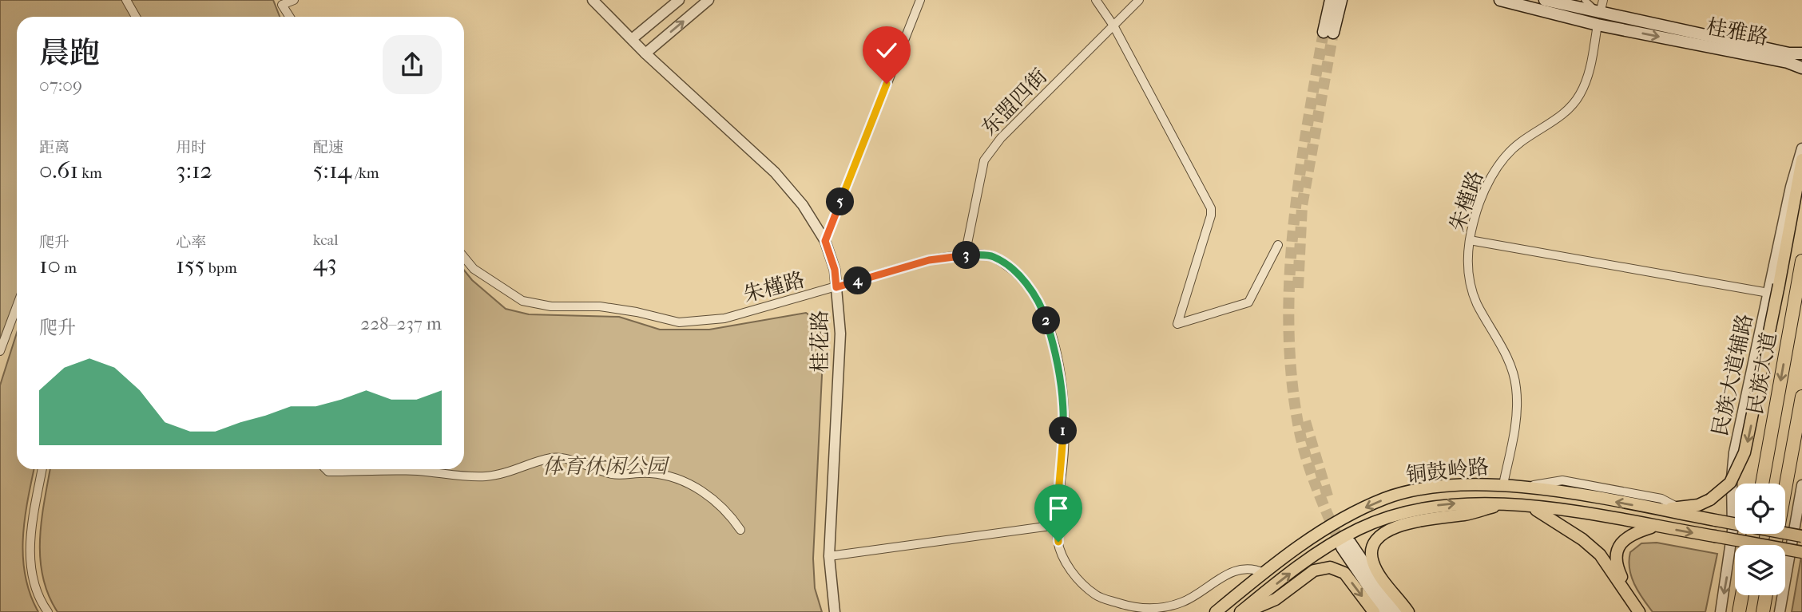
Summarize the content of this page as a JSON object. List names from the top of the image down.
{
  "streets": {
    "highway": ["民族大道"],
    "main road": ["桂雅路", "铜鼓岭路"],
    "street": [
      "东盟四街",
      "朱槿路",
      "桂花路",
      "民族大道辅路"
    ]
  },
  "crossings": [
    ["桂雅路", "朱槿路"],
    ["东盟四街", "朱槿路"],
    ["朱槿路", "桂花路"],
    ["朱槿路", "铜鼓岭路"]
  ],
  "parks": ["体育休闲公园"],
  "page": {
    "heading": ["晨跑", "07:09"],
    "stats": [
      ["距离", "0.61 km"],
      ["用时", "3:12"],
      ["配速", "5:14 /km"],
      ["爬升", "10 m"],
      ["心率", "155 bpm"],
      ["kcal", "43"]
    ],
    "pins": [
      "5",
      "3",
      "4",
      "2",
      "1"
    ],
    "chart": ["爬升", "228–237 m"]
  }
}
